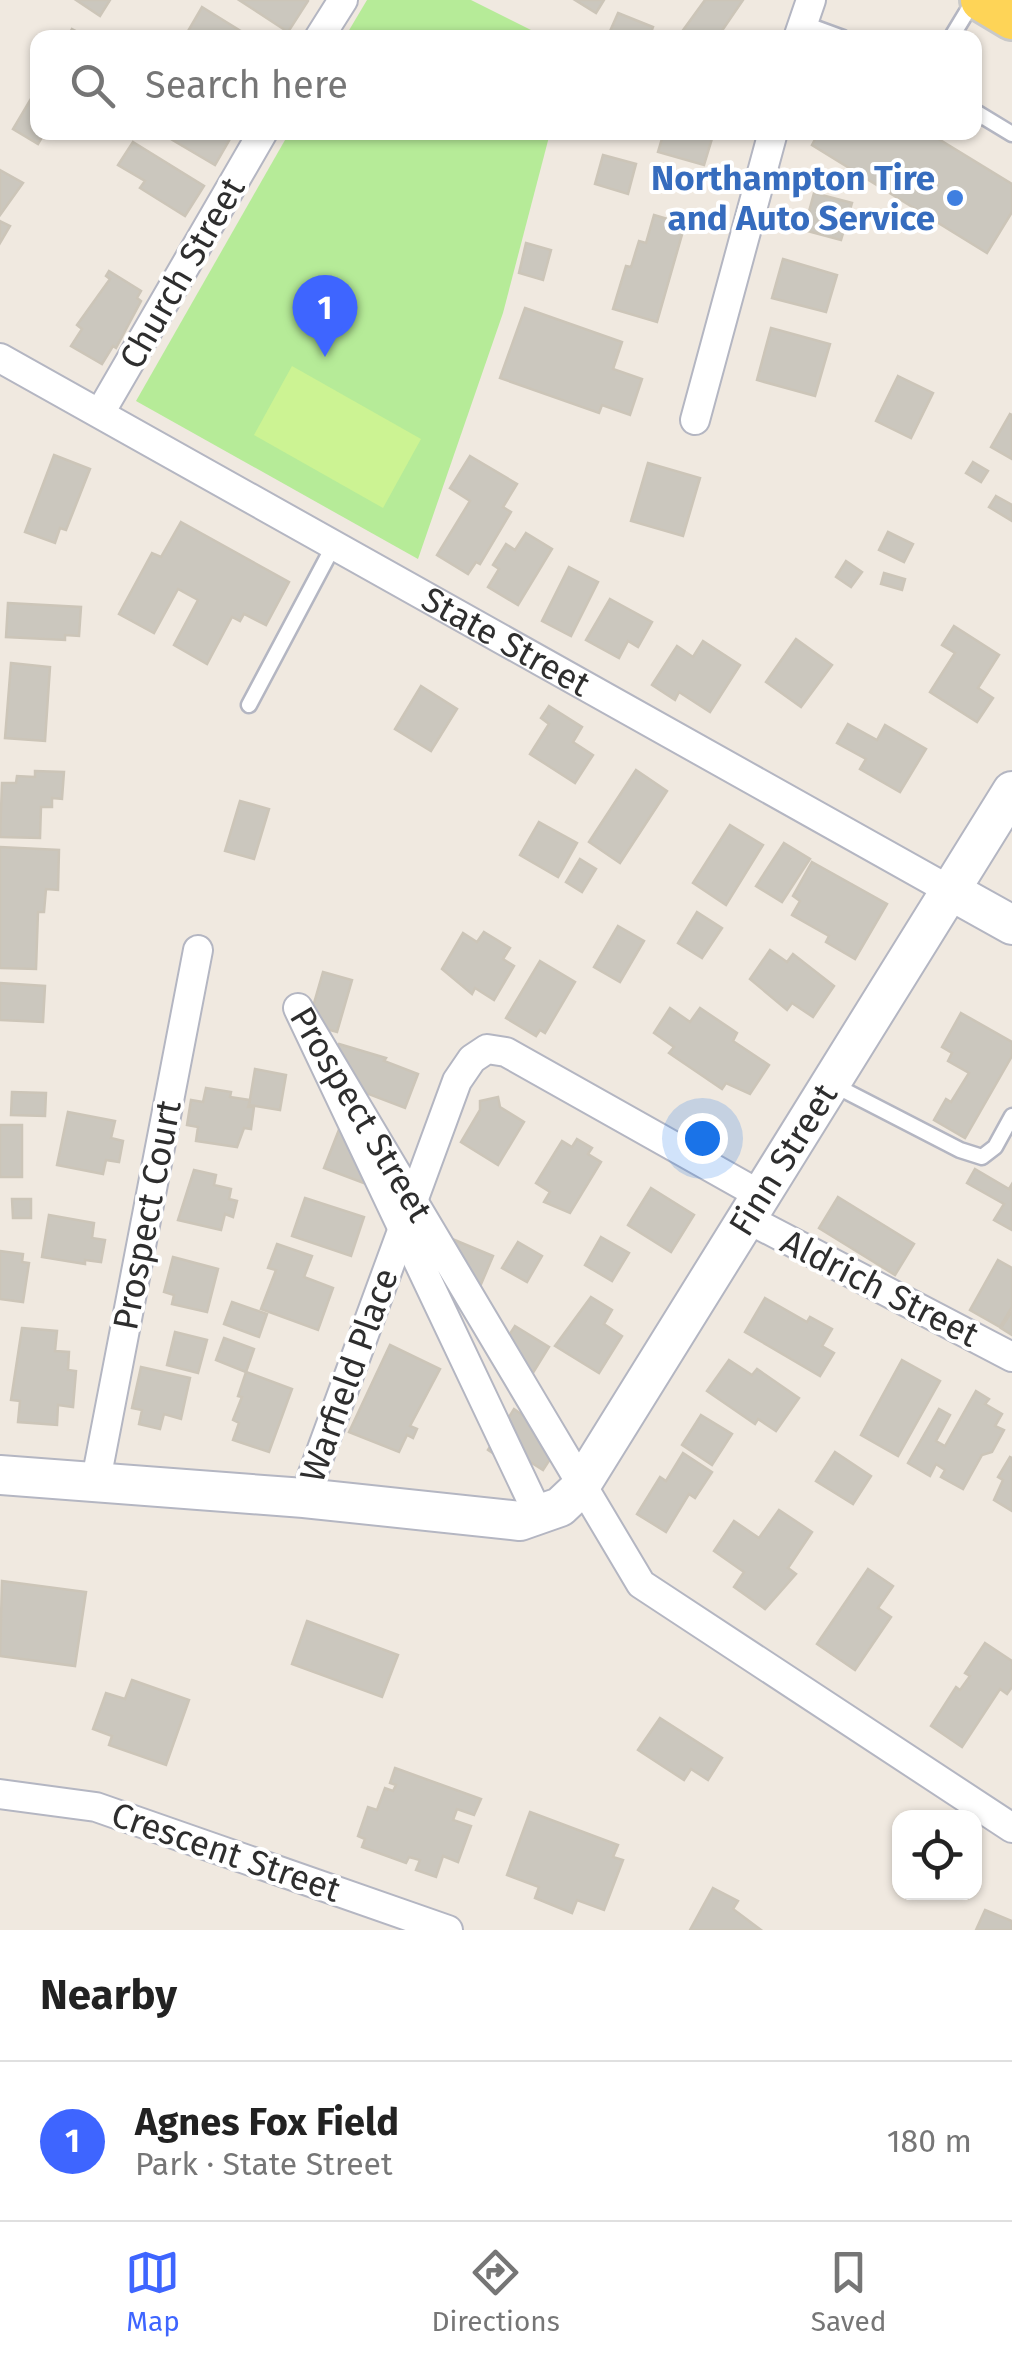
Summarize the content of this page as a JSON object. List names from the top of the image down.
{
  "streets": {
    "main road": ["State Street", "Finn Street"],
    "street": [
      "Church Street",
      "Prospect Street",
      "Prospect Court",
      "Aldrich Street",
      "Warfield Place",
      "Crescent Street"
    ]
  },
  "crossings": [
    ["Church Street", "State Street"],
    ["State Street", "Finn Street"],
    ["Prospect Street", "Finn Street"],
    ["Finn Street", "Aldrich Street"],
    ["Finn Street", "Warfield Place"],
    ["Aldrich Street", "Warfield Place"]
  ],
  "places": ["Northampton Tire and Auto Service"],
  "page": {
    "search": "Search here",
    "pins": "1",
    "heading": "Nearby",
    "list": [
      {
        "mark": "1",
        "name": "Agnes Fox Field",
        "note": "Park · State Street",
        "value": "180 m"
      }
    ],
    "nav": ["Map", "Directions", "Saved"]
  }
}
